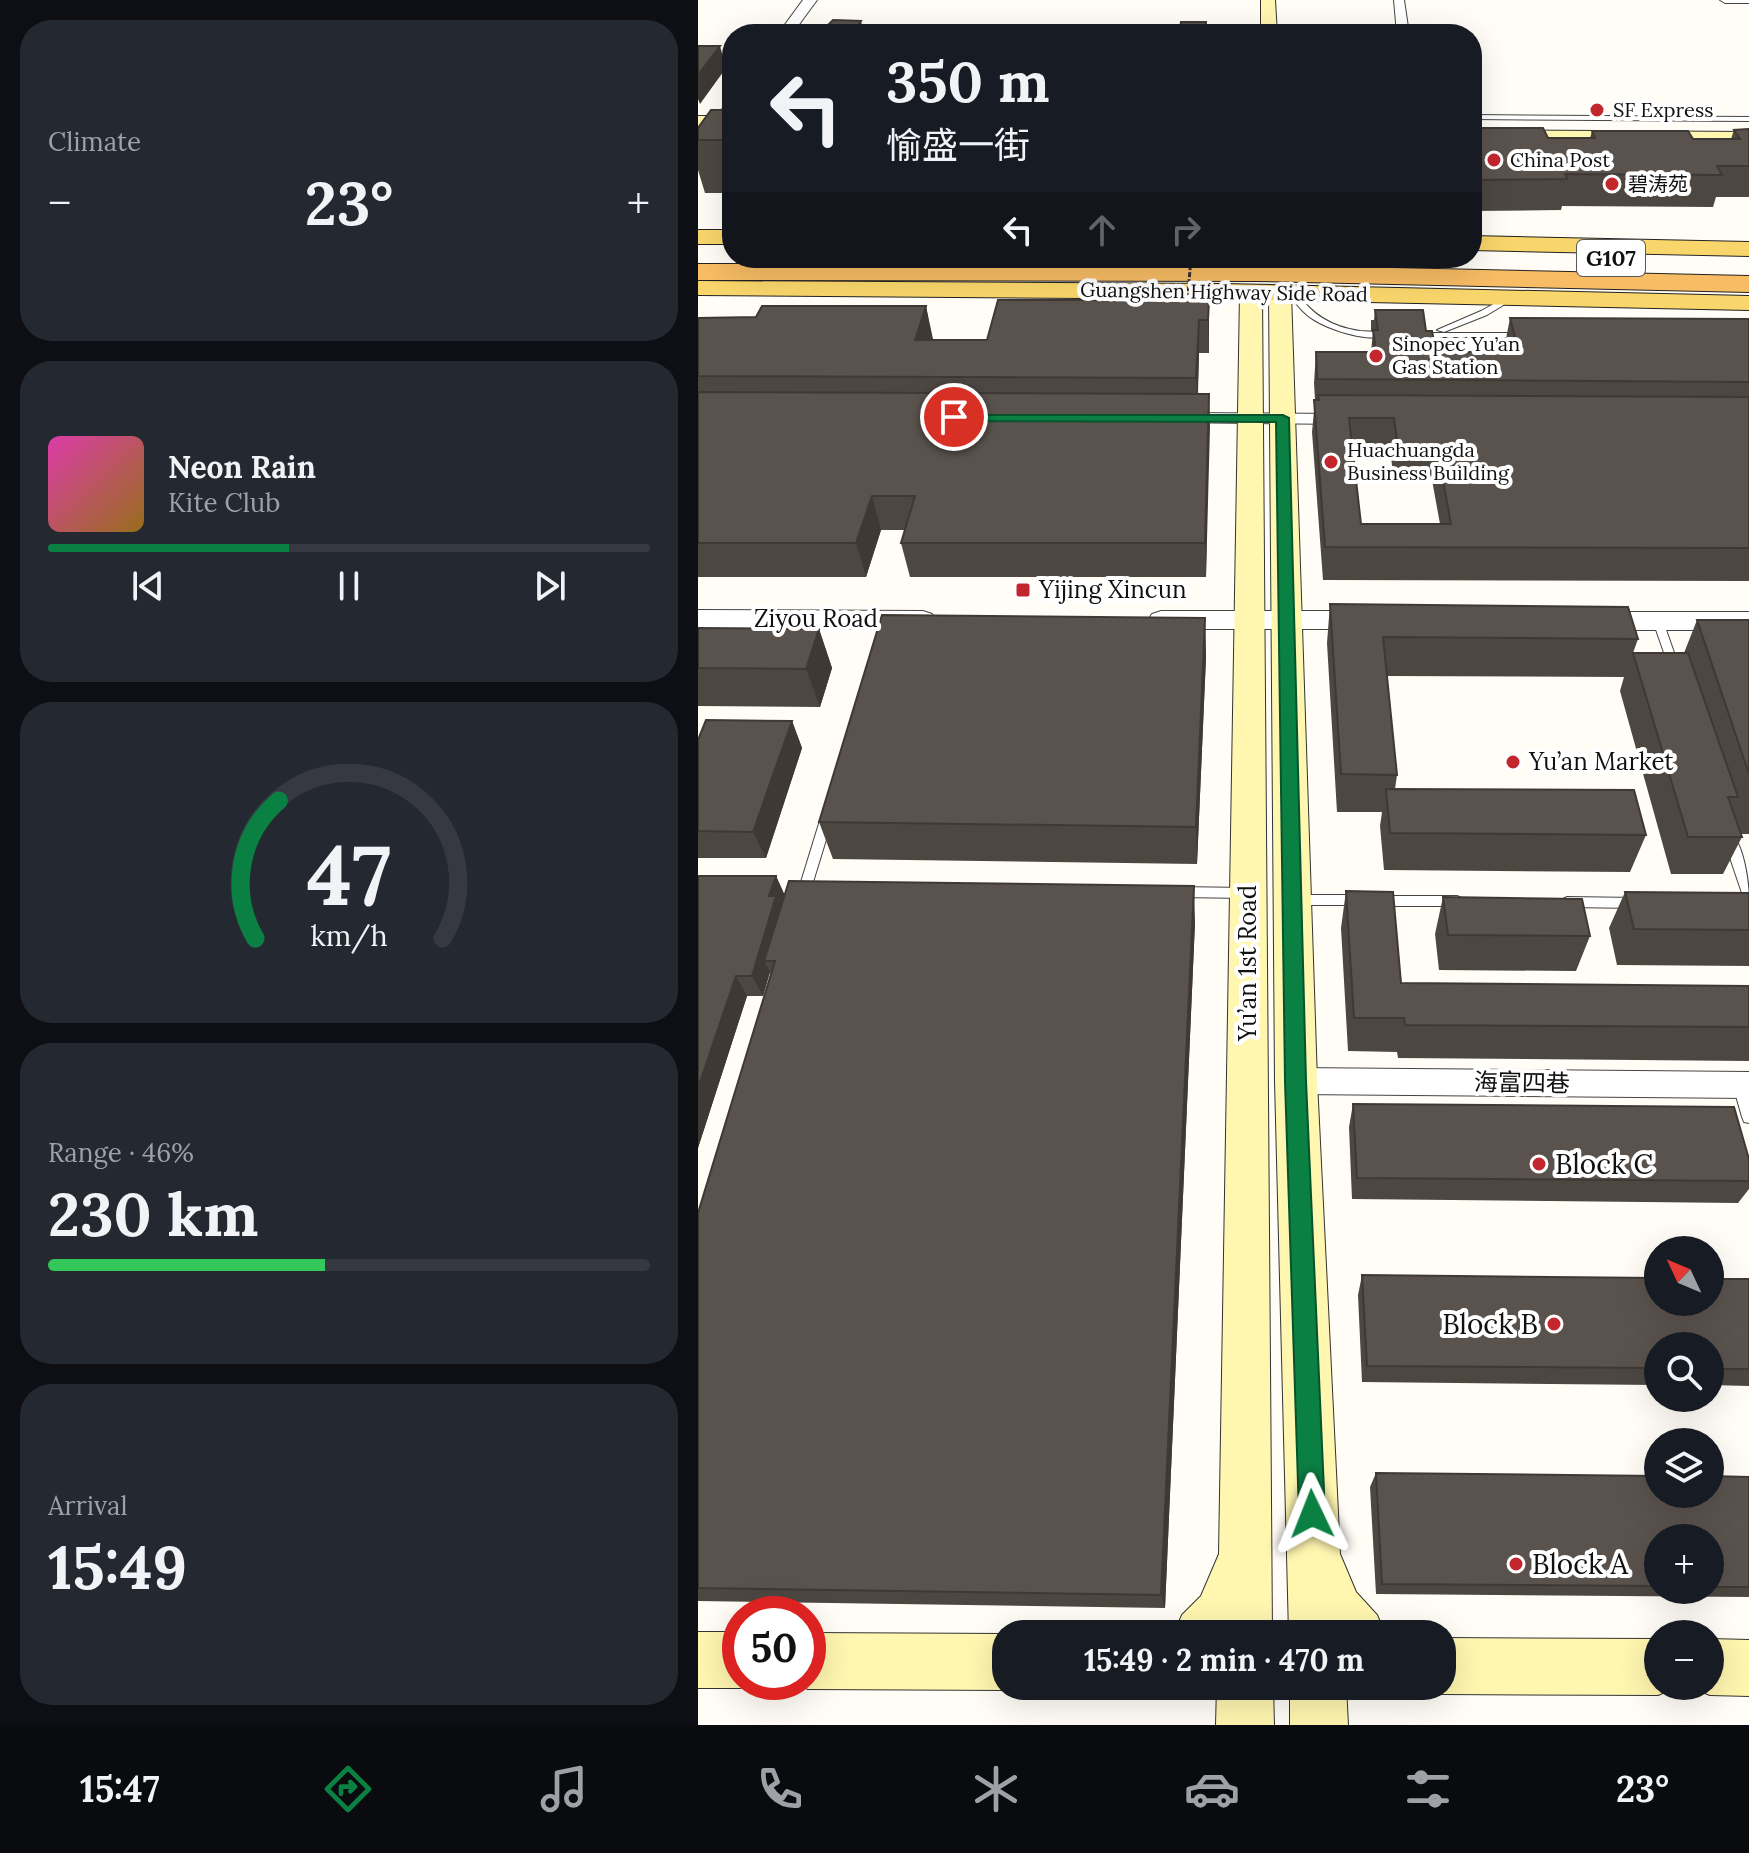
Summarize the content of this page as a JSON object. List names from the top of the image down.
{
  "streets": {
    "highway": ["G107"],
    "main road": ["Guangshen Highway Side Road", "Yu’an 1st Road"],
    "street": ["Ziyou Road", "海富四巷"]
  },
  "crossings": [
    ["Guangshen Highway Side Road", "Yu’an 1st Road"],
    ["Yu’an 1st Road", "海富四巷"]
  ],
  "places": {
    "other": [
      "SF Express",
      "China Post",
      "碧涛苑",
      "Sinopec Yu’an Gas Station",
      "Huachuangda Business Building",
      "Yu’an Market",
      "Block C",
      "Block B",
      "Block A"
    ],
    "transit": ["Yijing Xincun"]
  },
  "north": "top left",
  "page": {
    "tile": [
      "Climate",
      ["Range · 46%", "230 km"],
      ["Arrival", "15:49"]
    ],
    "turn": ["350 m", "愉盛一街"],
    "heat": ["−", "23°", "+"],
    "song": ["Neon Rain", "Kite Club"],
    "map_buttons": ["+", "−"],
    "limit": "50",
    "trip": "15:49 · 2 min · 470 m",
    "tabs": ["15:47", "23°"],
    "gauge": ["47", "km/h"]
  }
}
